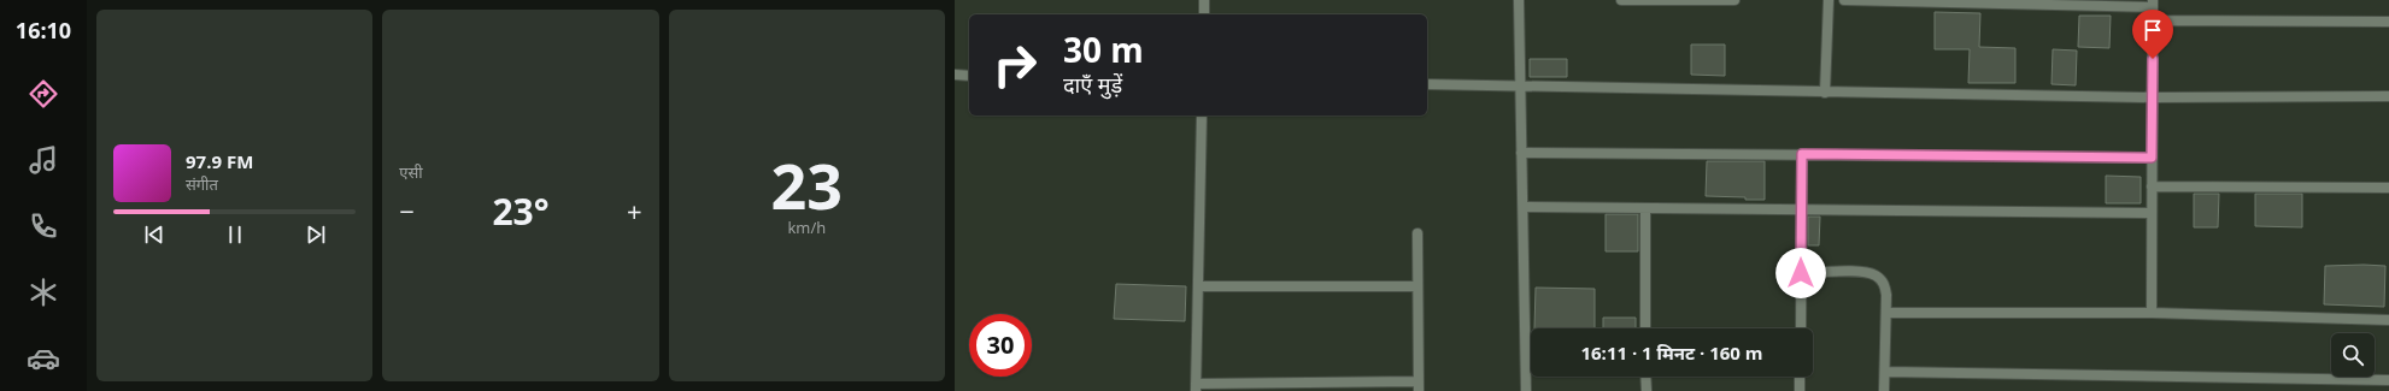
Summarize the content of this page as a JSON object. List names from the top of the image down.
{
  "page": {
    "tabs": "16:10",
    "tile": [
      "एसी",
      ["23", "km/h"]
    ],
    "turn": ["30 m", "दाएँ मुड़ें"],
    "song": ["97.9 FM", "संगीत"],
    "heat": ["−", "23°", "+"],
    "limit": "30",
    "trip": "16:11 · 1 मिनट · 160 m"
  }
}
